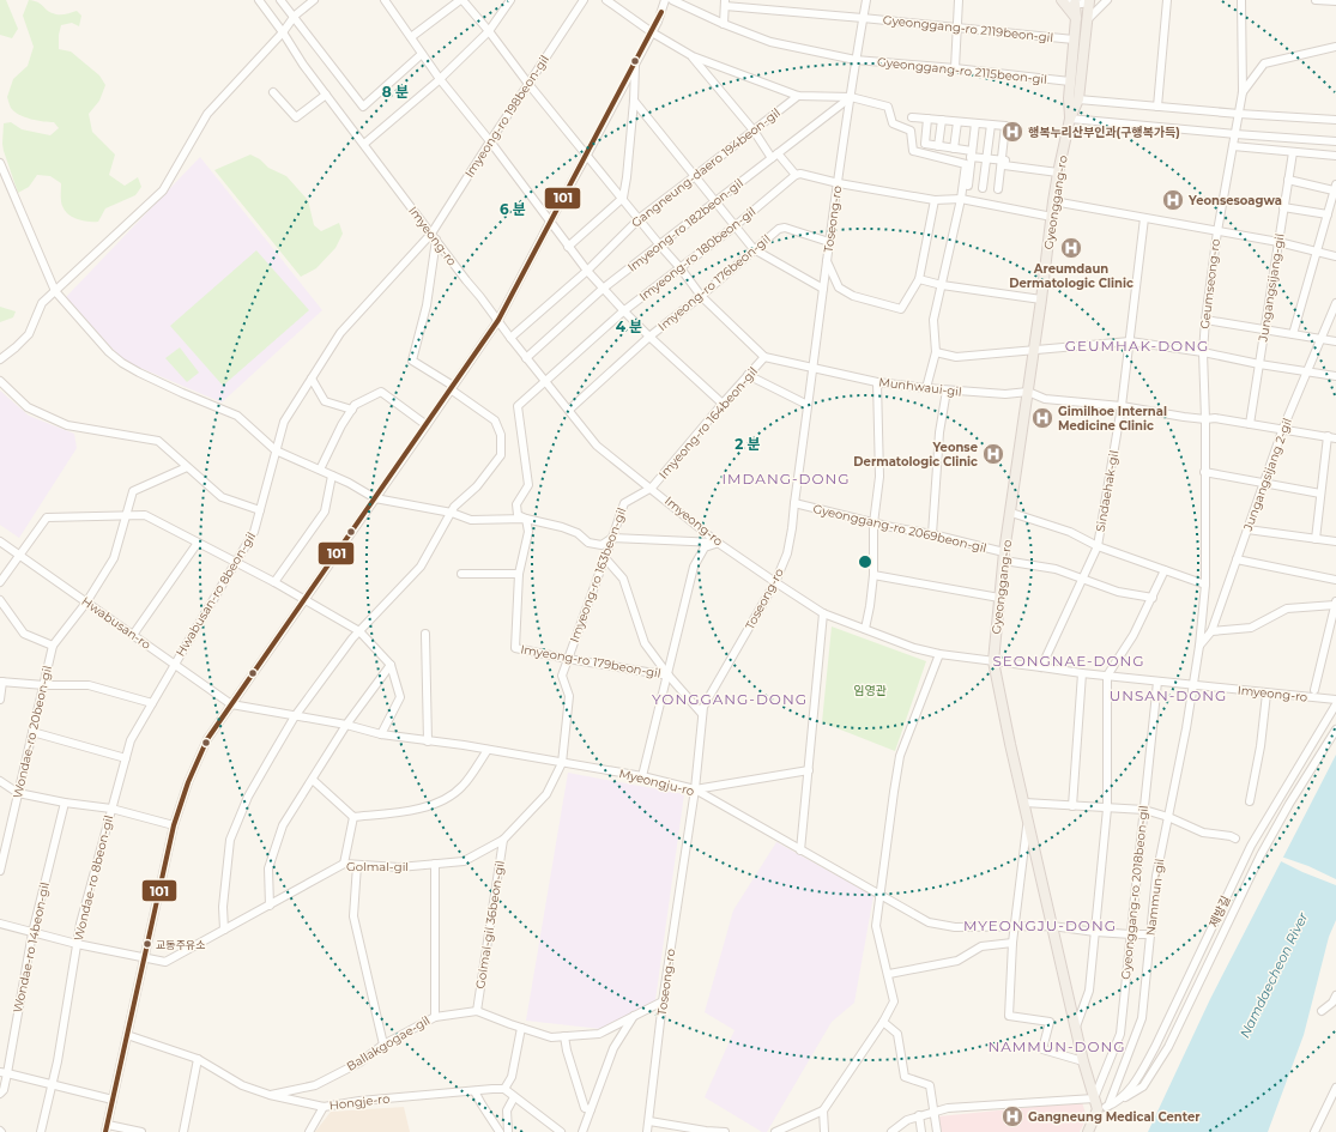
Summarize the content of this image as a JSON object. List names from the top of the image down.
{
  "streets": {
    "main road": ["Gyeonggang-ro"],
    "street": [
      "Gyeonggang-ro 2119beon-gil",
      "Gyeonggang-ro 2115beon-gil",
      "Imyeong-ro 198beon-gil",
      "Gangneung-daero 194beon-gil",
      "Toseong-ro",
      "Imyeong-ro 182beon-gil",
      "Imyeong-ro",
      "Imyeong-ro 180beon-gil",
      "Imyeong-ro 176beon-gil",
      "Geumseong-ro",
      "Jungangsijang-gil",
      "Munhwaui-gil",
      "Imyeong-ro 164beon-gil",
      "Jungangsijang 2-gil",
      "Sindaehak-gil",
      "Gyeonggang-ro 2069beon-gil",
      "Imyeong-ro 163beon-gil",
      "Hwabusan-ro 8beon-gil",
      "Hwabusan-ro",
      "Imyeong-ro 179beon-gil",
      "Wondae-ro 20beon-gil",
      "Myeongju-ro",
      "Golmal-gil",
      "Wondae-ro 8beon-gil",
      "Gyeonggang-ro 2018beon-gil",
      "Nammun-gil",
      "제방길",
      "Golmal-gil 36beon-gil",
      "Wondae-ro 14beon-gil",
      "Ballakgogae-gil",
      "Hongje-ro"
    ]
  },
  "crossings": [
    ["Gyeonggang-ro 2119beon-gil", "Gyeonggang-ro"],
    ["Gyeonggang-ro 2119beon-gil", "Toseong-ro"],
    ["Gyeonggang-ro 2115beon-gil", "Gyeonggang-ro"],
    ["Gyeonggang-ro 2115beon-gil", "Toseong-ro"],
    ["Imyeong-ro 198beon-gil", "Imyeong-ro"],
    ["Imyeong-ro 198beon-gil", "Hwabusan-ro 8beon-gil"],
    ["Gangneung-daero 194beon-gil", "Imyeong-ro"],
    ["Gyeonggang-ro", "Imyeong-ro"],
    ["Gyeonggang-ro", "Munhwaui-gil"],
    ["Gyeonggang-ro", "Gyeonggang-ro 2069beon-gil"],
    ["Gyeonggang-ro", "Myeongju-ro"],
    ["Gyeonggang-ro", "Gyeonggang-ro 2018beon-gil"],
    ["Gyeonggang-ro", "제방길"],
    ["Toseong-ro", "Imyeong-ro 182beon-gil"],
    ["Toseong-ro", "Imyeong-ro"],
    ["Toseong-ro", "Imyeong-ro 176beon-gil"],
    ["Toseong-ro", "Munhwaui-gil"],
    ["Toseong-ro", "Gyeonggang-ro 2069beon-gil"],
    ["Toseong-ro", "Myeongju-ro"],
    ["Toseong-ro", "Ballakgogae-gil"],
    ["Imyeong-ro 182beon-gil", "Imyeong-ro"],
    ["Imyeong-ro", "Imyeong-ro 180beon-gil"],
    ["Imyeong-ro", "Imyeong-ro 176beon-gil"],
    ["Imyeong-ro", "Geumseong-ro"],
    ["Imyeong-ro", "Imyeong-ro 164beon-gil"],
    ["Imyeong-ro", "Sindaehak-gil"],
    ["Imyeong-ro", "Imyeong-ro 163beon-gil"],
    ["Imyeong-ro", "Hwabusan-ro 8beon-gil"],
    ["Imyeong-ro", "Imyeong-ro 179beon-gil"],
    ["Imyeong-ro", "Gyeonggang-ro 2018beon-gil"],
    ["Imyeong-ro", "Nammun-gil"],
    ["Imyeong-ro 180beon-gil", "Imyeong-ro 179beon-gil"],
    ["Geumseong-ro", "Jungangsijang 2-gil"],
    ["Geumseong-ro", "Nammun-gil"],
    ["Munhwaui-gil", "Imyeong-ro 164beon-gil"],
    ["Imyeong-ro 164beon-gil", "Imyeong-ro 163beon-gil"],
    ["Sindaehak-gil", "Gyeonggang-ro 2069beon-gil"],
    ["Imyeong-ro 163beon-gil", "Imyeong-ro 179beon-gil"],
    ["Imyeong-ro 163beon-gil", "Myeongju-ro"],
    ["Imyeong-ro 163beon-gil", "Golmal-gil"],
    ["Hwabusan-ro 8beon-gil", "Hwabusan-ro"],
    ["Hwabusan-ro 8beon-gil", "Wondae-ro 8beon-gil"],
    ["Hwabusan-ro", "Wondae-ro 20beon-gil"],
    ["Hwabusan-ro", "Myeongju-ro"],
    ["Hwabusan-ro", "Wondae-ro 8beon-gil"],
    ["Myeongju-ro", "Golmal-gil"],
    ["Myeongju-ro", "Gyeonggang-ro 2018beon-gil"],
    ["Myeongju-ro", "Nammun-gil"],
    ["Golmal-gil", "Wondae-ro 8beon-gil"],
    ["Golmal-gil", "Golmal-gil 36beon-gil"],
    ["Golmal-gil", "Wondae-ro 14beon-gil"],
    ["Nammun-gil", "제방길"],
    ["Golmal-gil 36beon-gil", "Ballakgogae-gil"],
    ["Ballakgogae-gil", "Hongje-ro"]
  ],
  "districts": [
    "GEUMHAK-DONG",
    "IMDANG-DONG",
    "SEONGNAE-DONG",
    "UNSAN-DONG",
    "YONGGANG-DONG",
    "MYEONGJU-DONG",
    "NAMMUN-DONG"
  ],
  "water": ["Namdaecheon River"],
  "parks": ["임영관"],
  "places": {
    "hospital": [
      "행복누리산부인과(구행복가득)",
      "Yeonsesoagwa",
      "Areumdaun Dermatologic Clinic",
      "Gimilhoe Internal Medicine Clinic",
      "Yeonse Dermatologic Clinic",
      "Gangneung Medical Center"
    ],
    "other": ["교동주유소"]
  },
  "lines": ["transit line 101"],
  "rings": [
    "8 분",
    "6 분",
    "4 분",
    "2 분"
  ]
}
